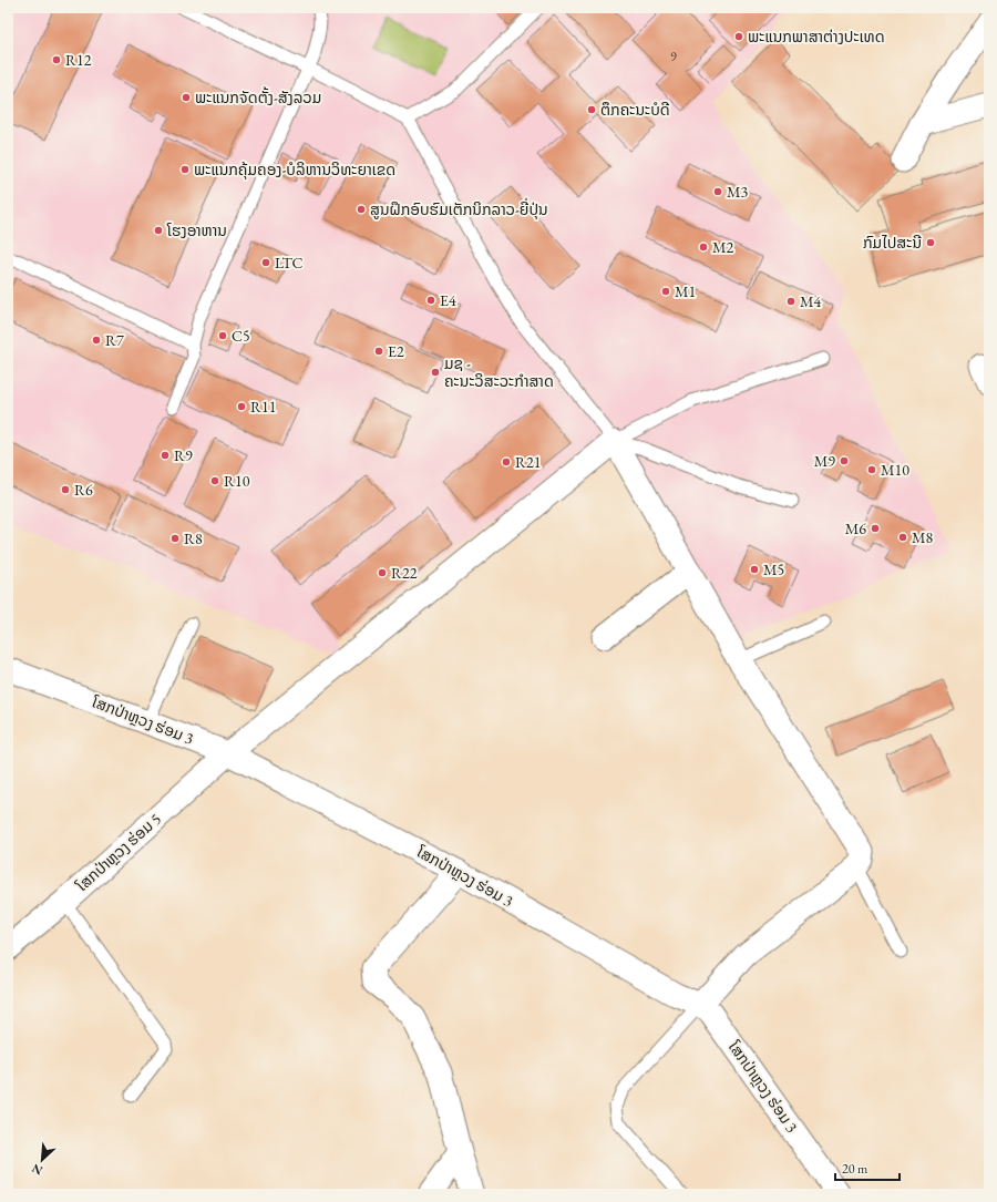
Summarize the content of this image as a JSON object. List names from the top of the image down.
{
  "streets": {
    "street": ["ໂສກປ່າຫຼວງ ຮ່ອມ 3", "ໂສກປ່າຫຼວງ ຮ່ອມ 5"]
  },
  "crossings": [
    ["ໂສກປ່າຫຼວງ ຮ່ອມ 3", "ໂສກປ່າຫຼວງ ຮ່ອມ 5"]
  ],
  "places": [
    "ພະແນກພາສາຕ່າງປະເທດ",
    "R12",
    "ພະແນກຈັດຕັ້ງ-ສັງລວມ",
    "ຕຶກຄະນະບໍດີ",
    "ພະແນກຄຸ້ມຄອງ-ບໍລິຫານວິທະຍາເຂດ",
    "M3",
    "ສູນຝຶກອົບຮົມເຕັກນິກລາວ-ຍີ່ປຸ່ນ",
    "ໂຮງອາຫານ",
    "ກົມໄປສະນີ",
    "M2",
    "LTC",
    "M1",
    "E4",
    "M4",
    "C5",
    "R7",
    "E2",
    "ມຊ - ຄະນະວິສະວະກຳສາດ",
    "R11",
    "R9",
    "M9",
    "R21",
    "M10",
    "R10",
    "R6",
    "M6",
    "M8",
    "R8",
    "M5",
    "R22"
  ],
  "house_numbers": ["9"],
  "scale_bar": "20 m",
  "north": "bottom left"
}
